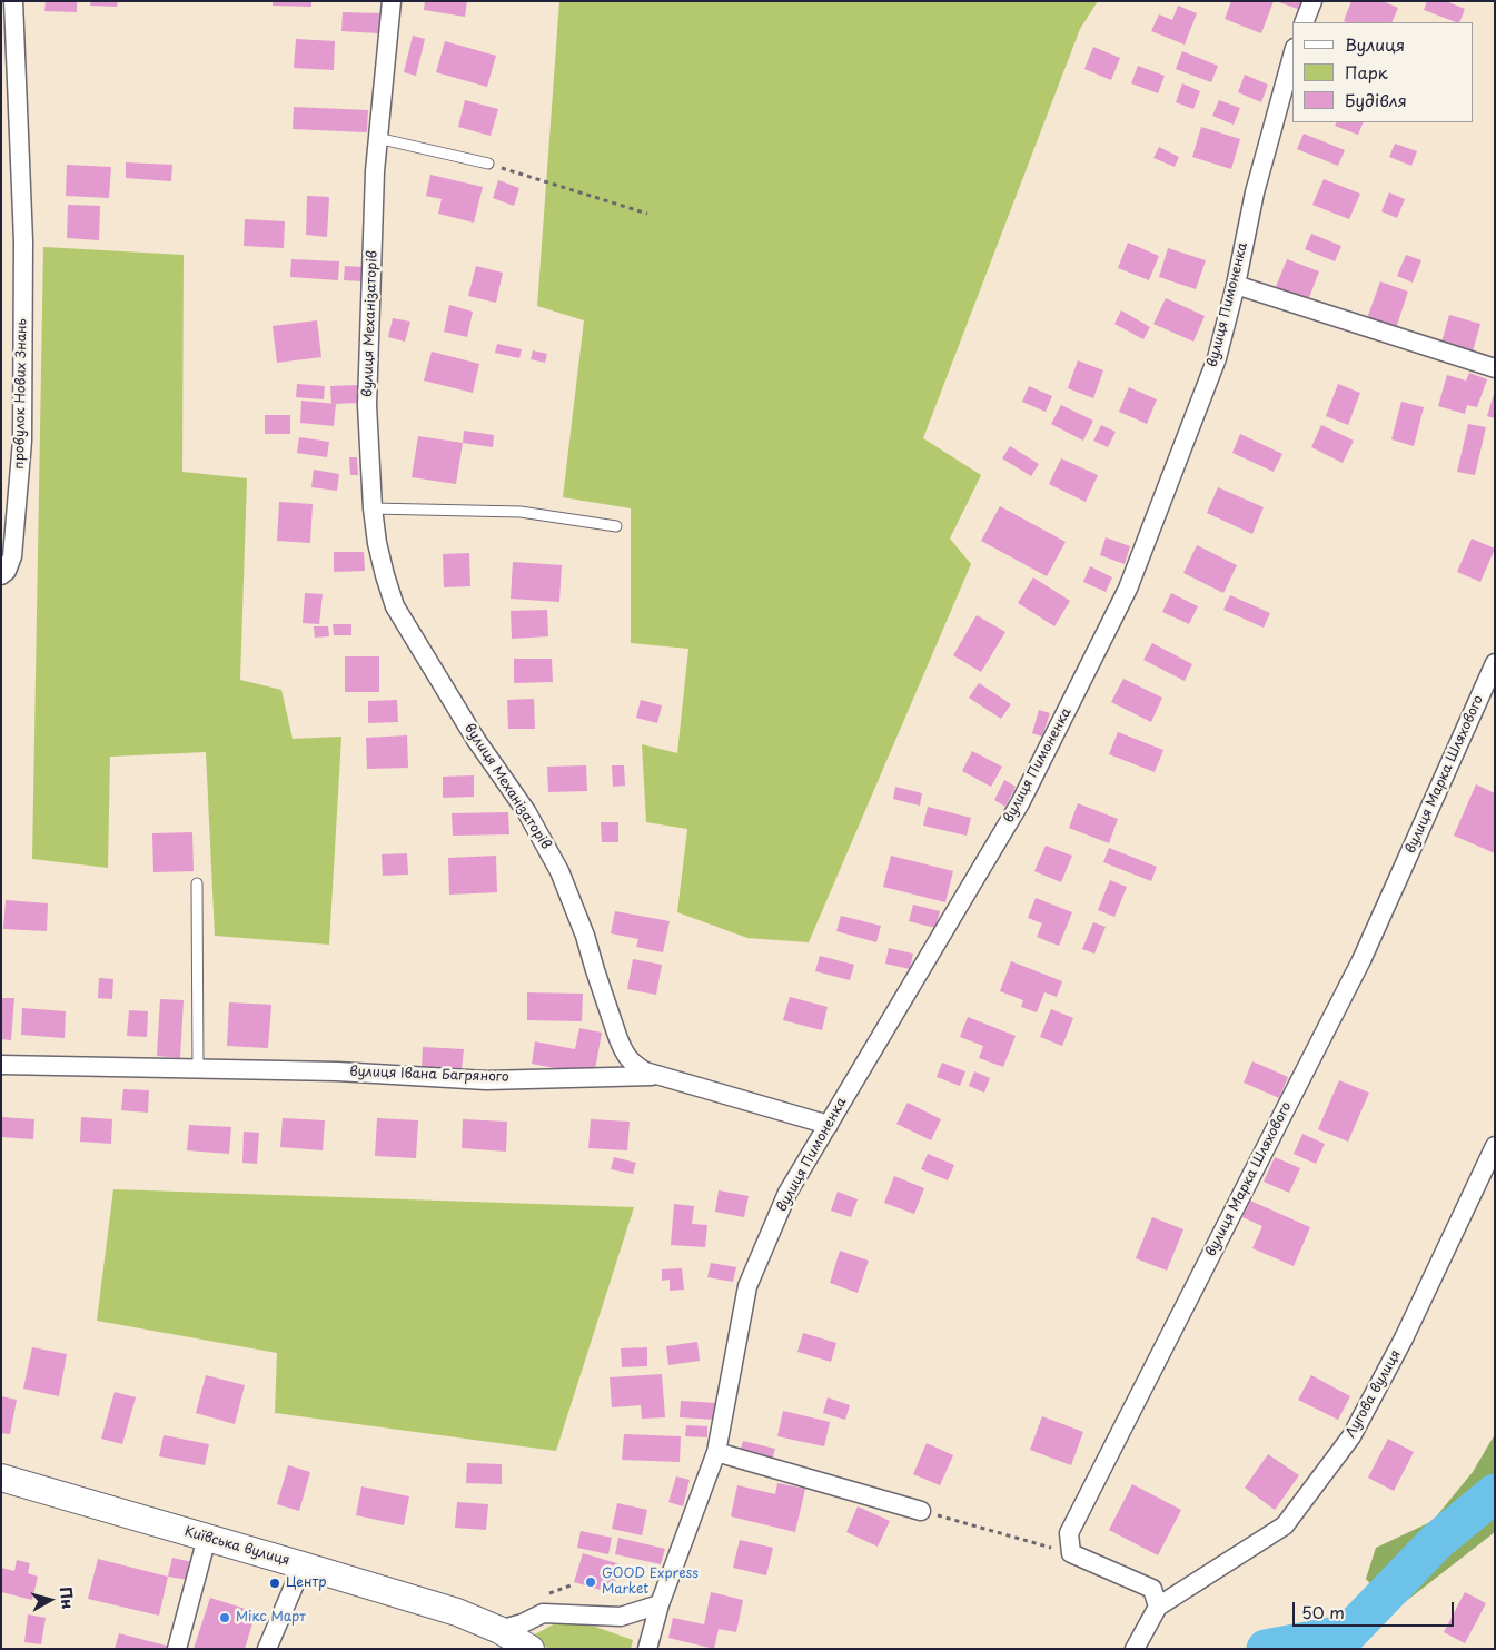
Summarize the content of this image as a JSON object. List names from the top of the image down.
{
  "streets": {
    "street": [
      "вулиця Пимоненка",
      "вулиця Механізаторів",
      "провулок Нових Знань",
      "вулиця Марка Шляхового",
      "вулиця Івана Багряного",
      "Лугова вулиця",
      "Київська вулиця"
    ]
  },
  "crossings": [
    ["вулиця Пимоненка", "вулиця Механізаторів"],
    ["вулиця Механізаторів", "вулиця Івана Багряного"]
  ],
  "places": ["GOOD Express Market", "Центр", "Мікс Март"],
  "legend": ["Вулиця", "Парк", "Будівля"],
  "scale_bar": "50 m",
  "north": "right"
}
